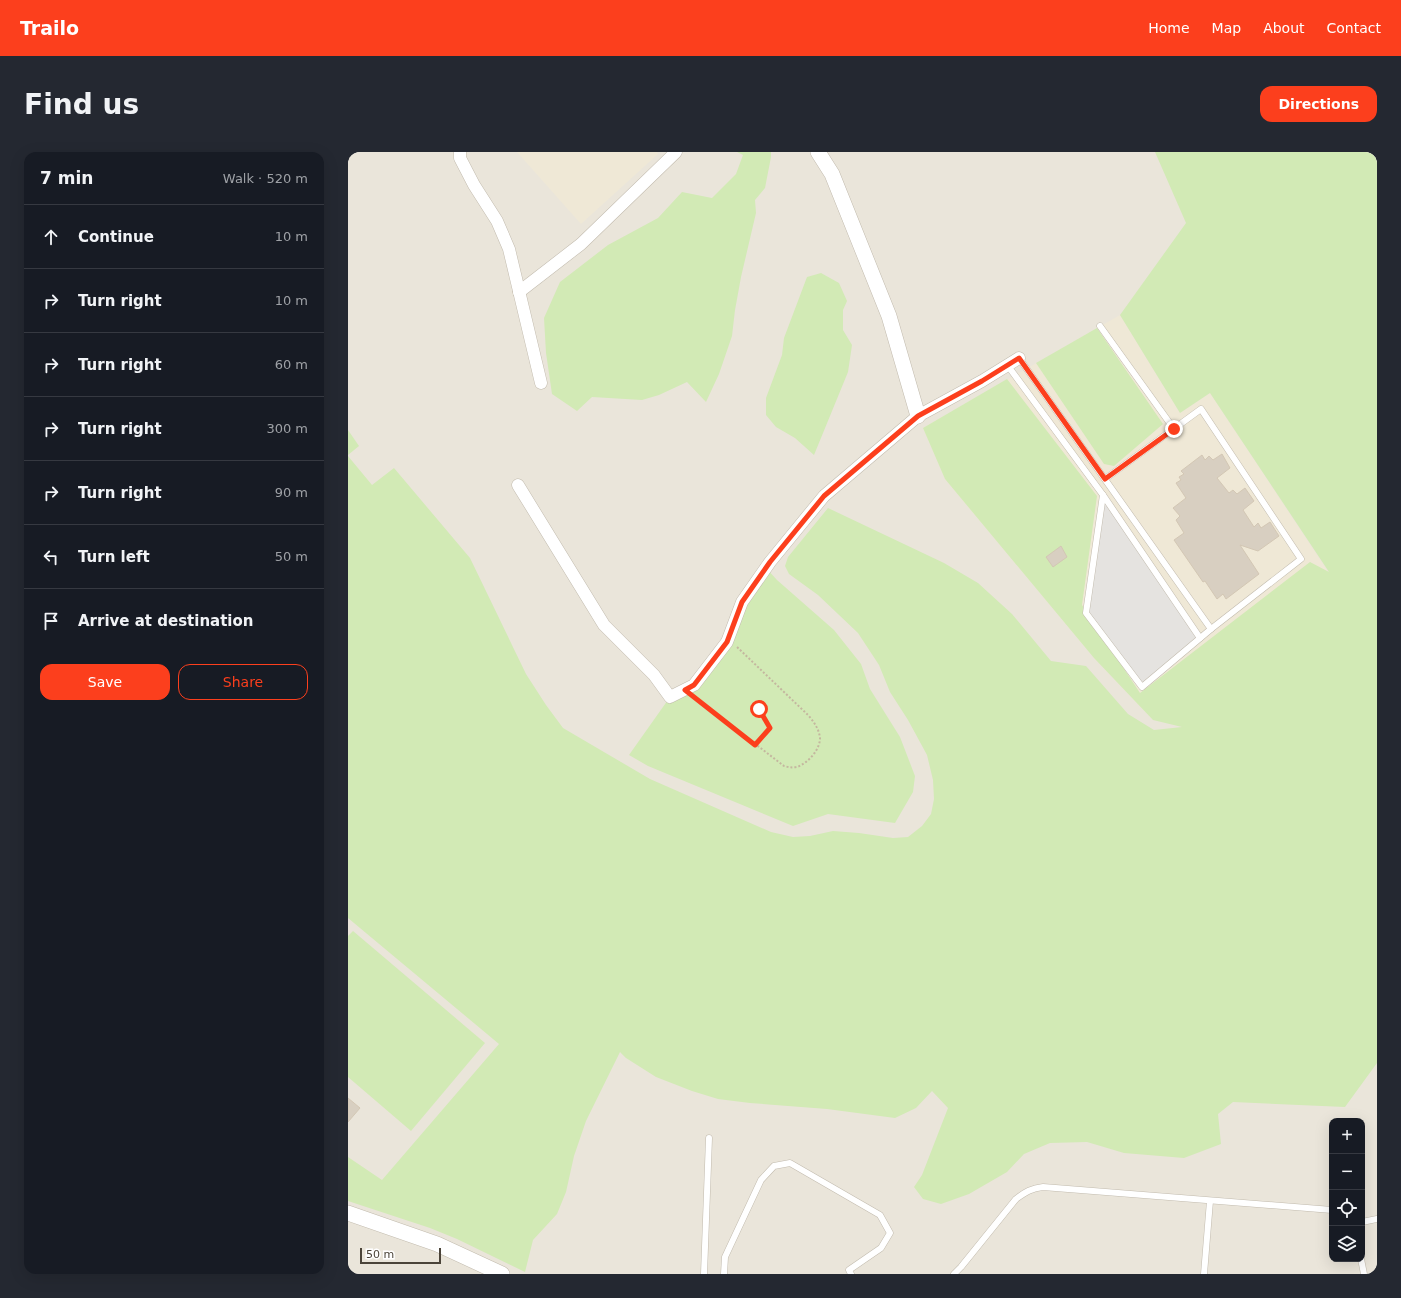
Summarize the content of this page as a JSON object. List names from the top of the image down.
{
  "scale_bar": "50 m",
  "page": {
    "header": "Trailo",
    "nav": [
      "Home",
      "Map",
      "About",
      "Contact"
    ],
    "buttons": [
      "Directions",
      ["Save", "Share"]
    ],
    "title": "Find us",
    "heading": ["7 min", "Walk · 520 m"],
    "list": [
      ["Continue", "10 m"],
      ["Turn right", "10 m"],
      ["Turn right", "60 m"],
      ["Turn right", "300 m"],
      ["Turn right", "90 m"],
      ["Turn left", "50 m"],
      "Arrive at destination"
    ],
    "map_buttons": ["+", "−"],
    "scale": "50 m"
  }
}
